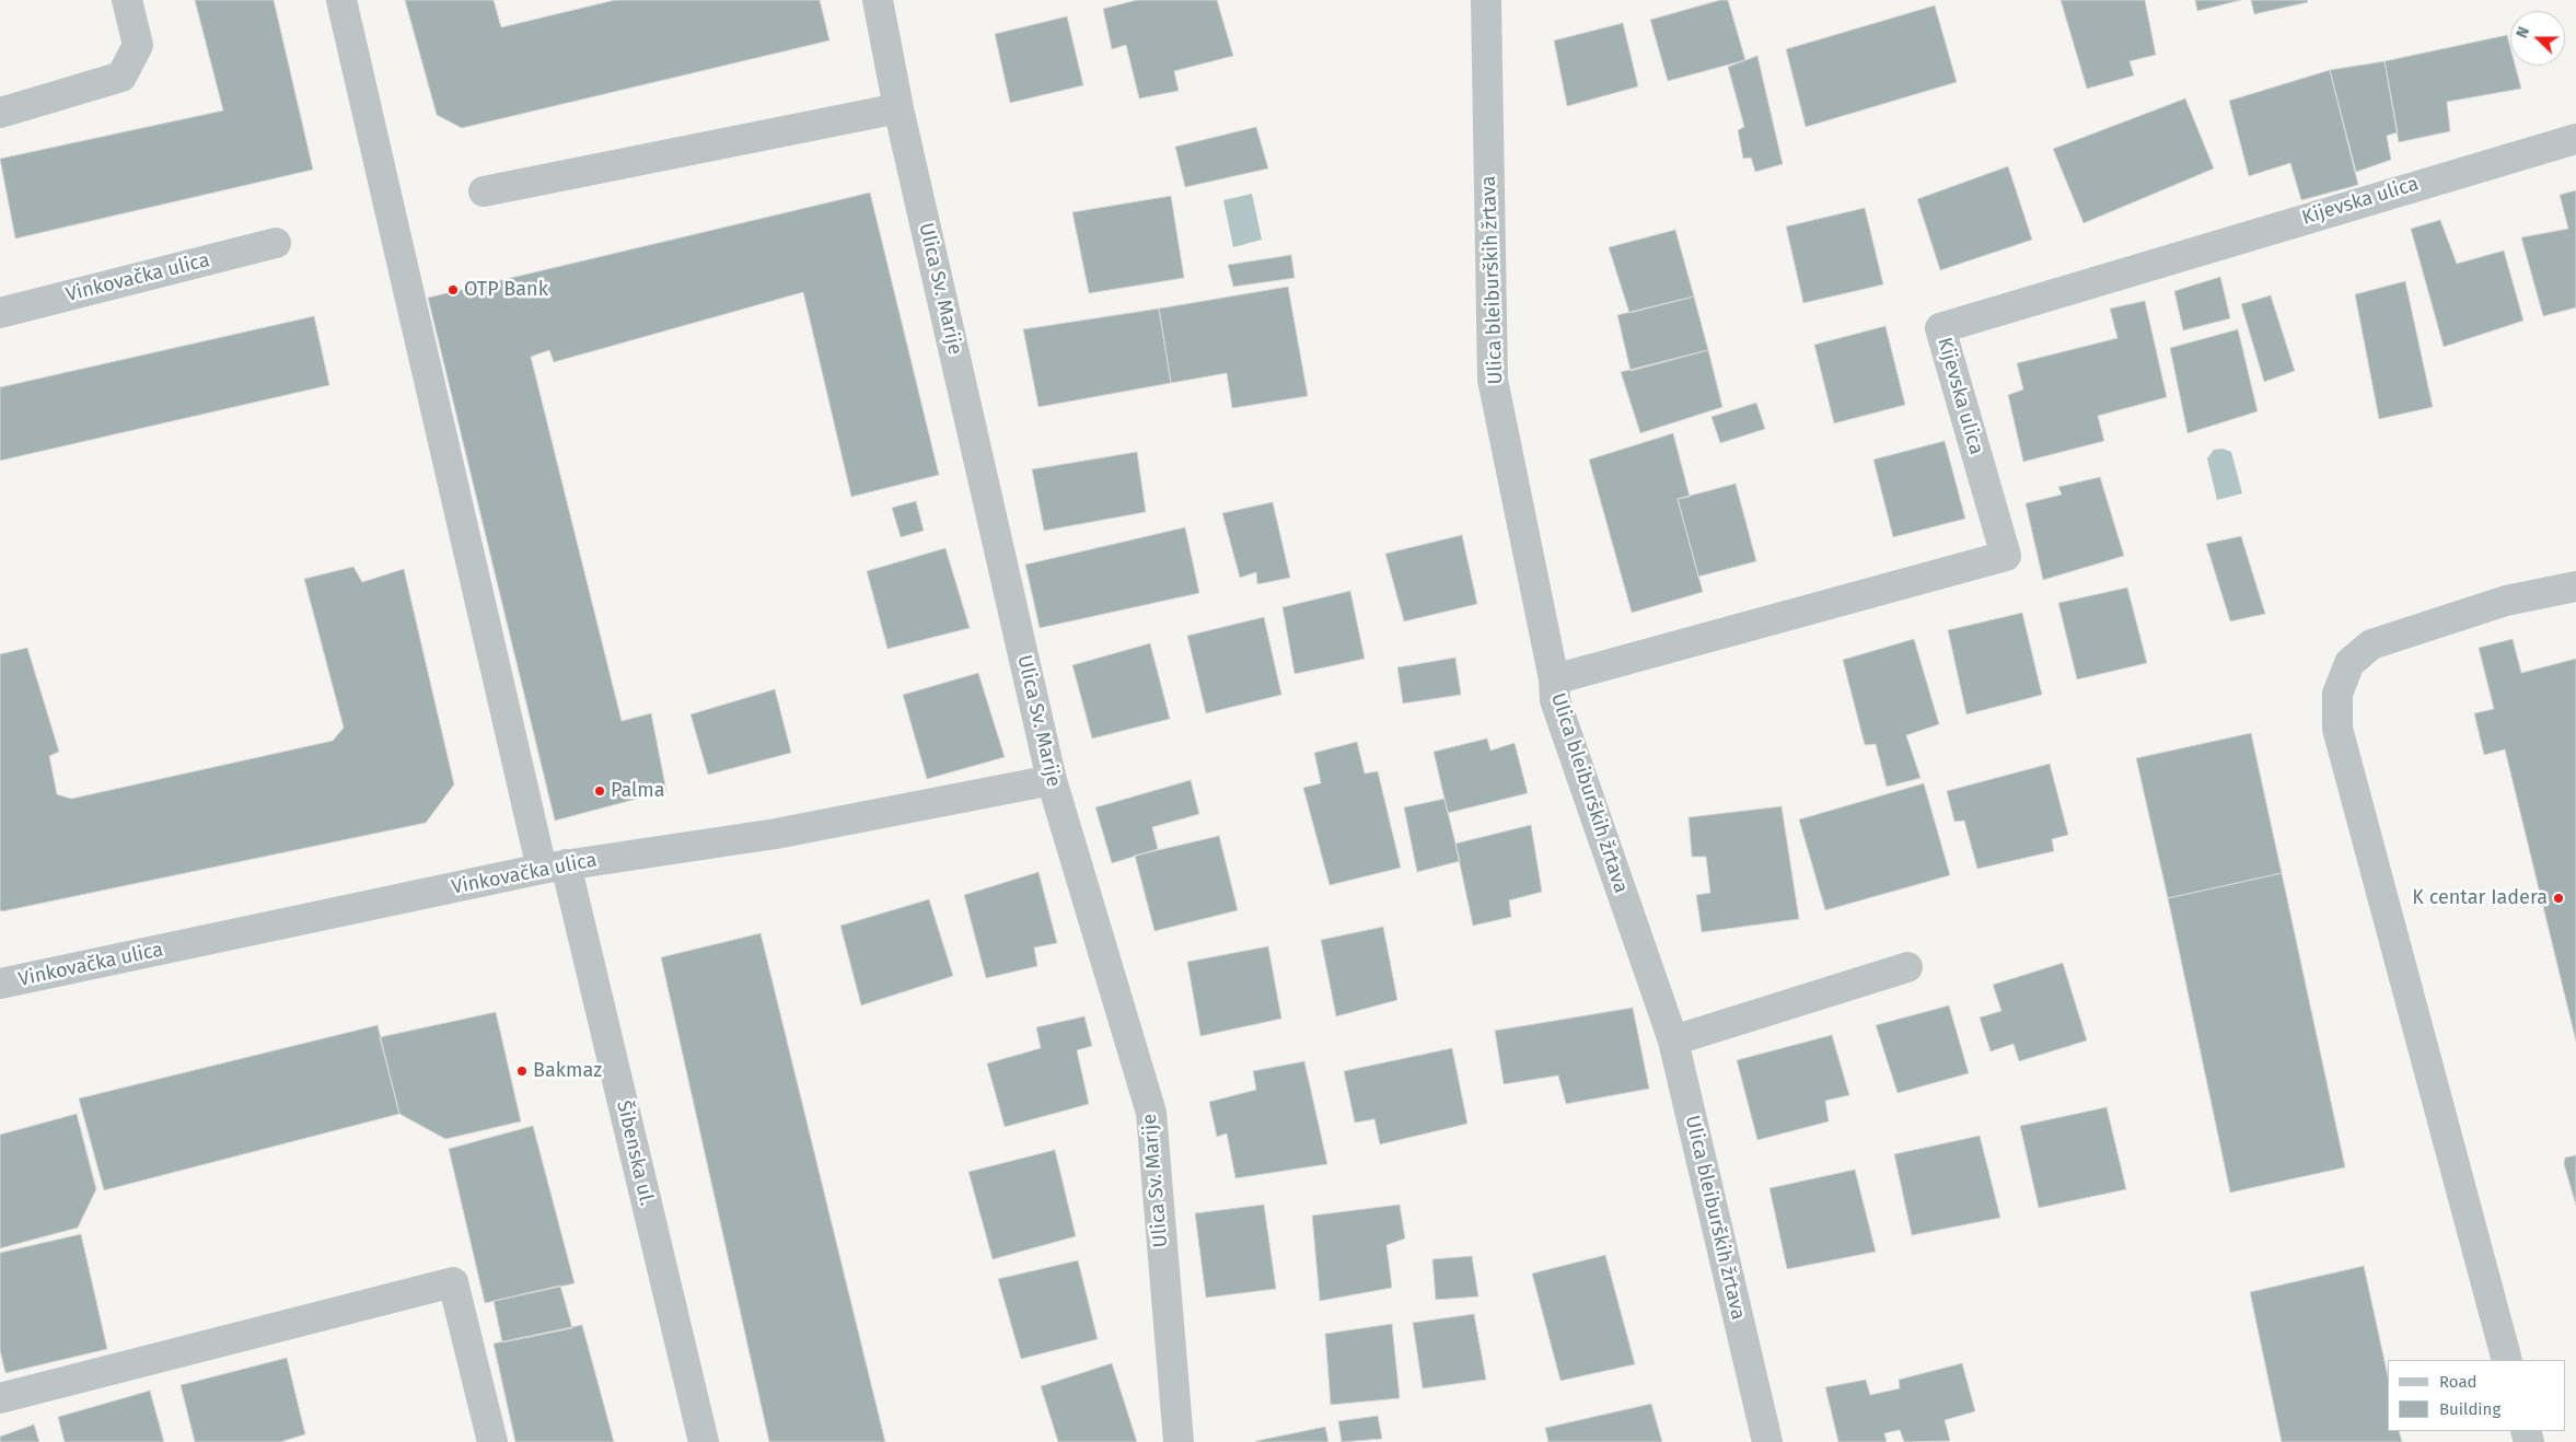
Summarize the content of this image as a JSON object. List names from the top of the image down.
{
  "streets": {
    "street": [
      "Kijevska ulica",
      "Vinkovačka ulica",
      "Ulica bleiburških žrtava",
      "Ulica Sv. Marije",
      "Šibenska ul."
    ]
  },
  "crossings": [
    ["Kijevska ulica", "Ulica bleiburških žrtava"],
    ["Vinkovačka ulica", "Ulica Sv. Marije"],
    ["Vinkovačka ulica", "Šibenska ul."]
  ],
  "places": [
    "OTP Bank",
    "Palma",
    "K centar Iadera",
    "Bakmaz"
  ],
  "legend": ["Road", "Building"],
  "north": "left"
}
